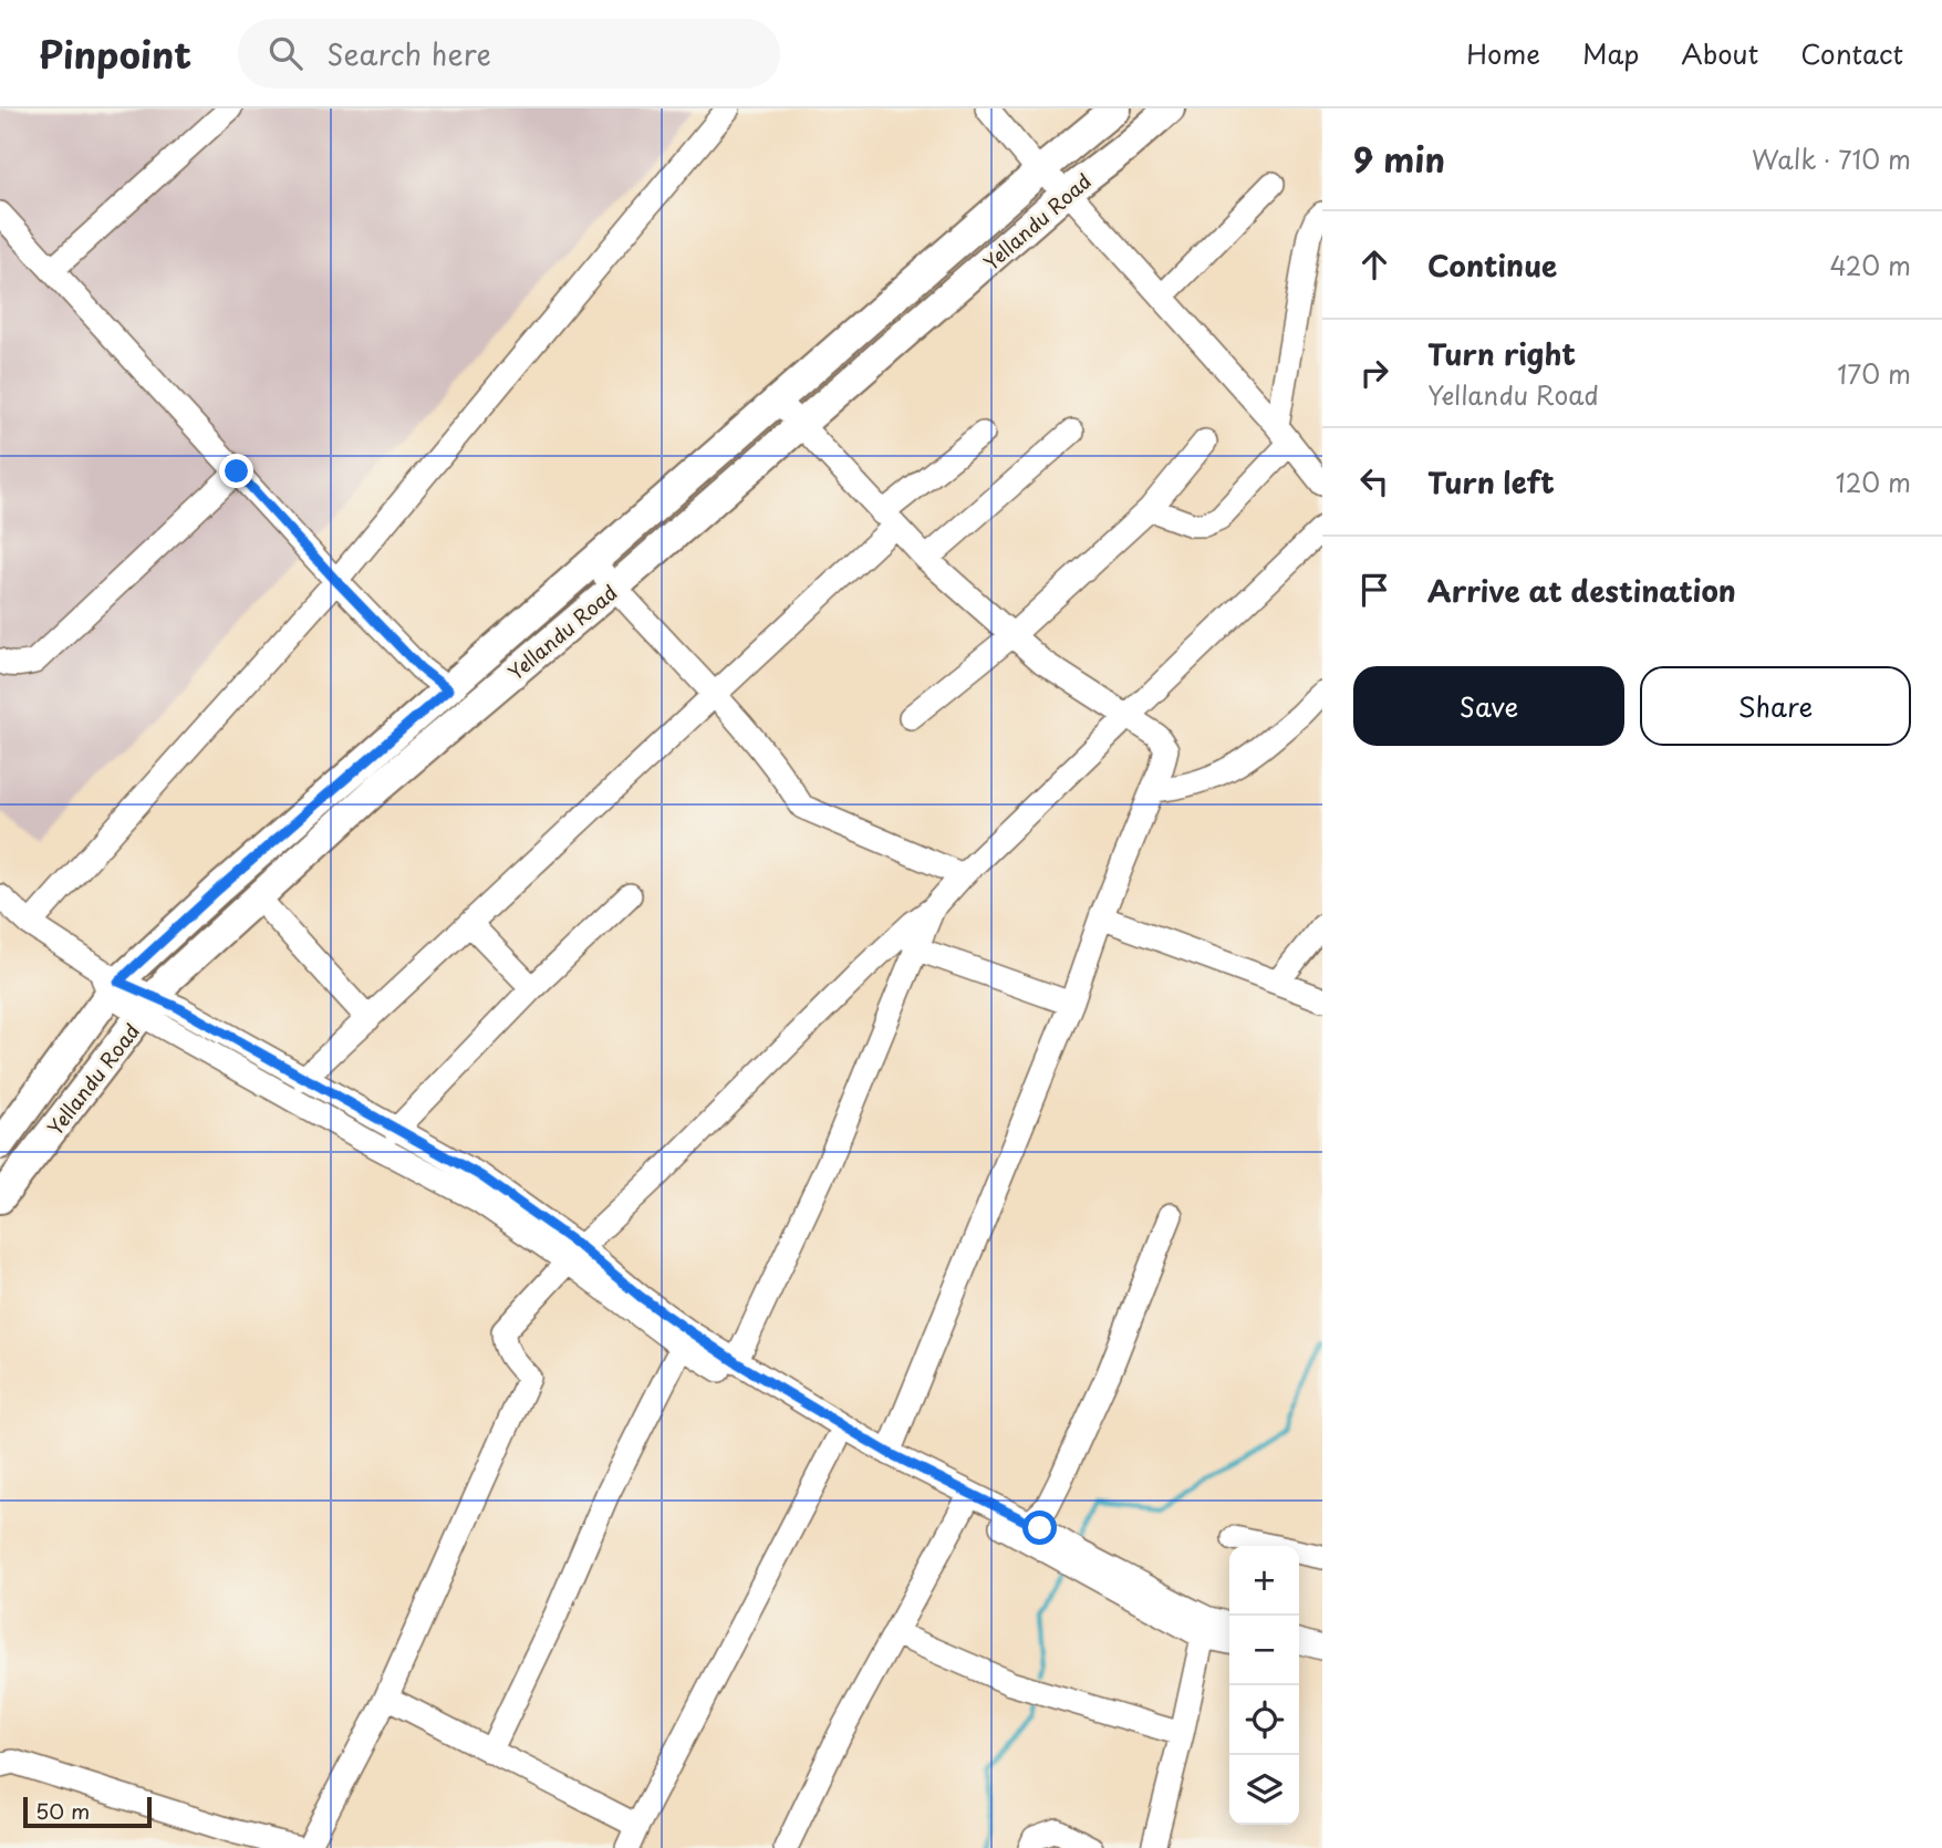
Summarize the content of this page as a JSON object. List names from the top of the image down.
{
  "streets": {
    "main road": ["Yellandu Road"]
  },
  "scale_bar": "50 m",
  "page": {
    "header": "Pinpoint",
    "search": "Search here",
    "nav": [
      "Home",
      "Map",
      "About",
      "Contact"
    ],
    "heading": ["9 min", "Walk · 710 m"],
    "list": [
      ["Continue", "420 m"],
      ["Turn right", "Yellandu Road", "170 m"],
      ["Turn left", "120 m"],
      "Arrive at destination"
    ],
    "buttons": ["Save", "Share"],
    "map_buttons": ["+", "−"],
    "scale": "50 m"
  }
}
